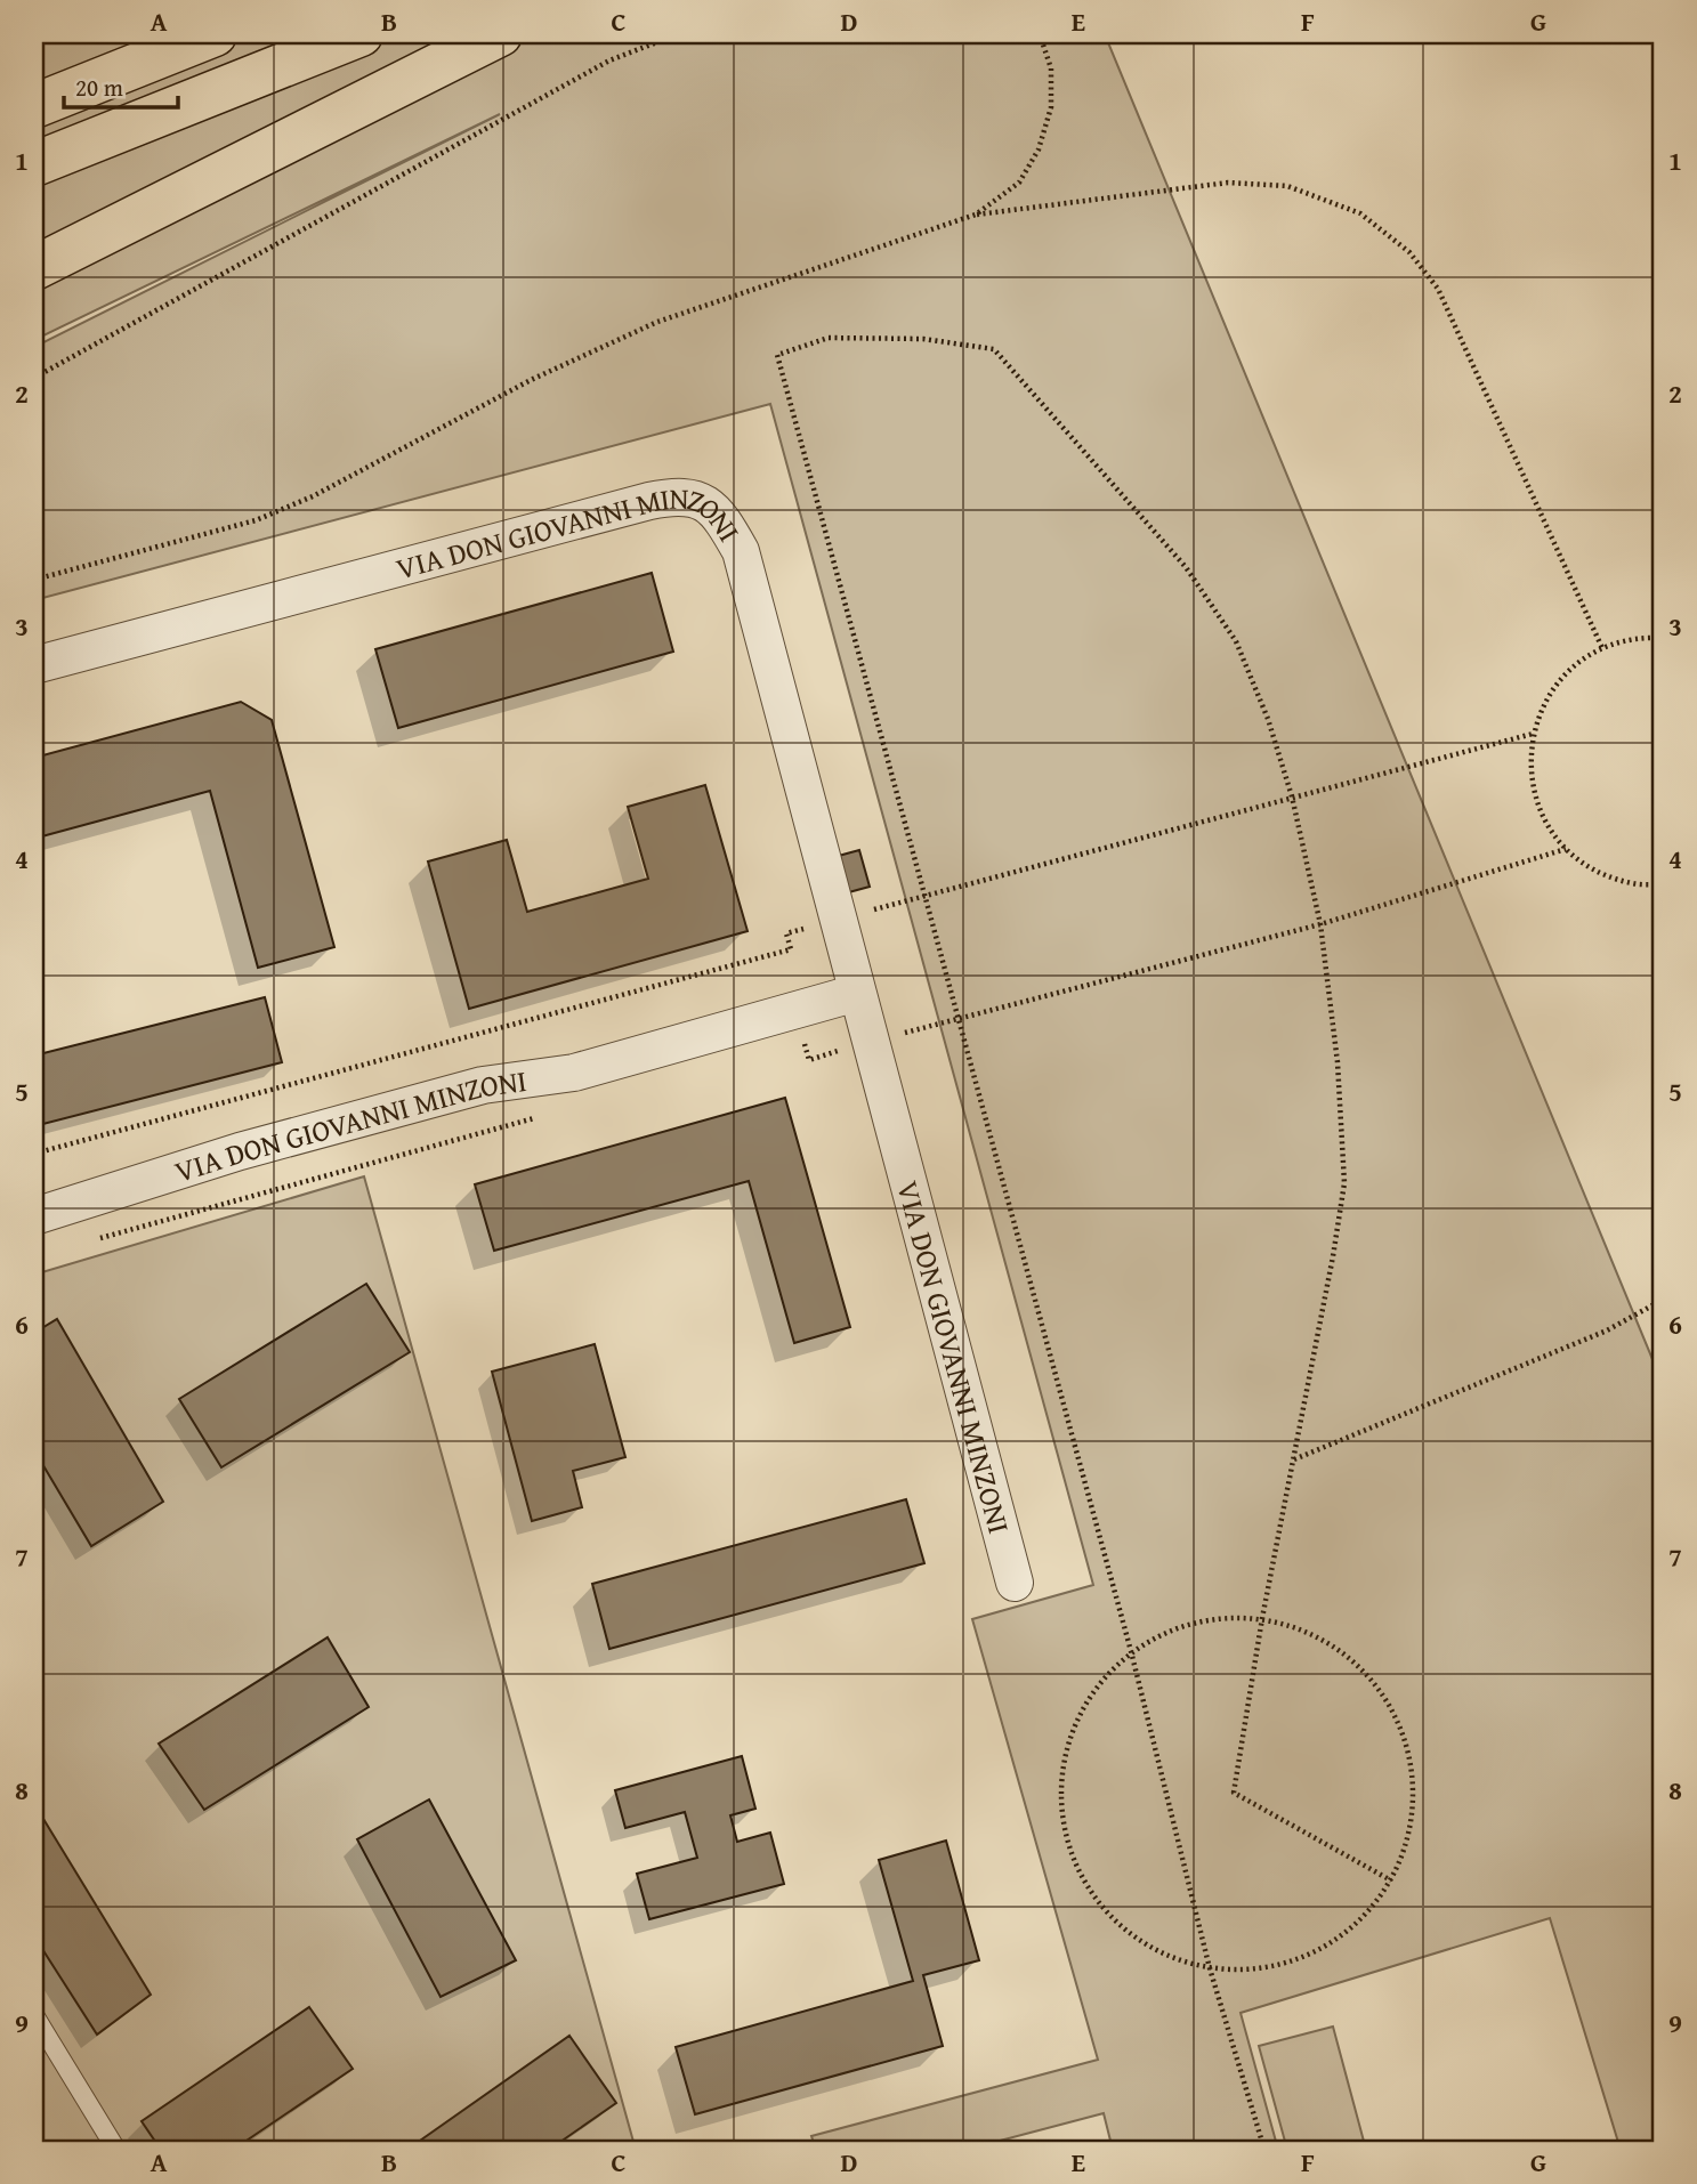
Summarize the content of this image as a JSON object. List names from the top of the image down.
{
  "streets": {
    "street": ["VIA DON GIOVANNI MINZONI"]
  },
  "scale_bar": "20 m",
  "grid": {
    "columns": [
      "A",
      "B",
      "C",
      "D",
      "E",
      "F",
      "G"
    ],
    "rows": [
      "1",
      "2",
      "3",
      "4",
      "5",
      "6",
      "7",
      "8",
      "9"
    ]
  }
}
